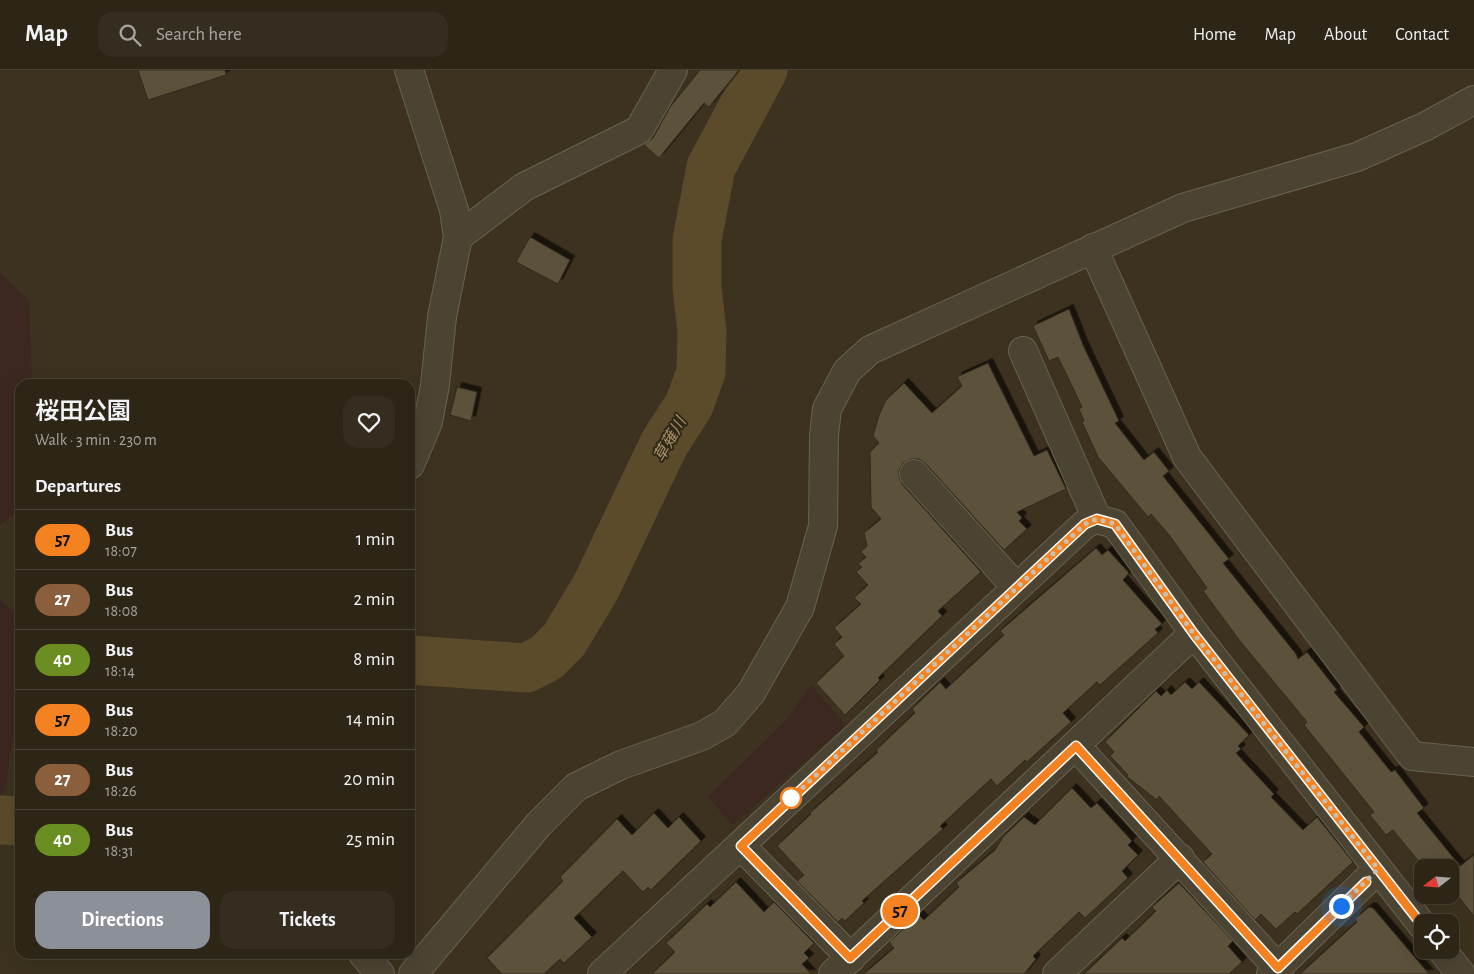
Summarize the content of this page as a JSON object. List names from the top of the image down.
{
  "water": ["草薙川"],
  "lines": ["bus line 57"],
  "north": "left",
  "page": {
    "header": "Map",
    "search": "Search here",
    "nav": [
      "Home",
      "Map",
      "About",
      "Contact"
    ],
    "on_map": "57",
    "heading": [
      ["桜田公園", "Walk · 3 min · 230 m"],
      "Departures"
    ],
    "list": [
      {
        "mark": "57",
        "name": "Bus",
        "note": "18:07",
        "value": "1 min"
      },
      {
        "mark": "27",
        "name": "Bus",
        "note": "18:08",
        "value": "2 min"
      },
      {
        "mark": "40",
        "name": "Bus",
        "note": "18:14",
        "value": "8 min"
      },
      {
        "mark": "57",
        "name": "Bus",
        "note": "18:20",
        "value": "14 min"
      },
      {
        "mark": "27",
        "name": "Bus",
        "note": "18:26",
        "value": "20 min"
      },
      {
        "mark": "40",
        "name": "Bus",
        "note": "18:31",
        "value": "25 min"
      }
    ],
    "buttons": ["Directions", "Tickets"]
  }
}
